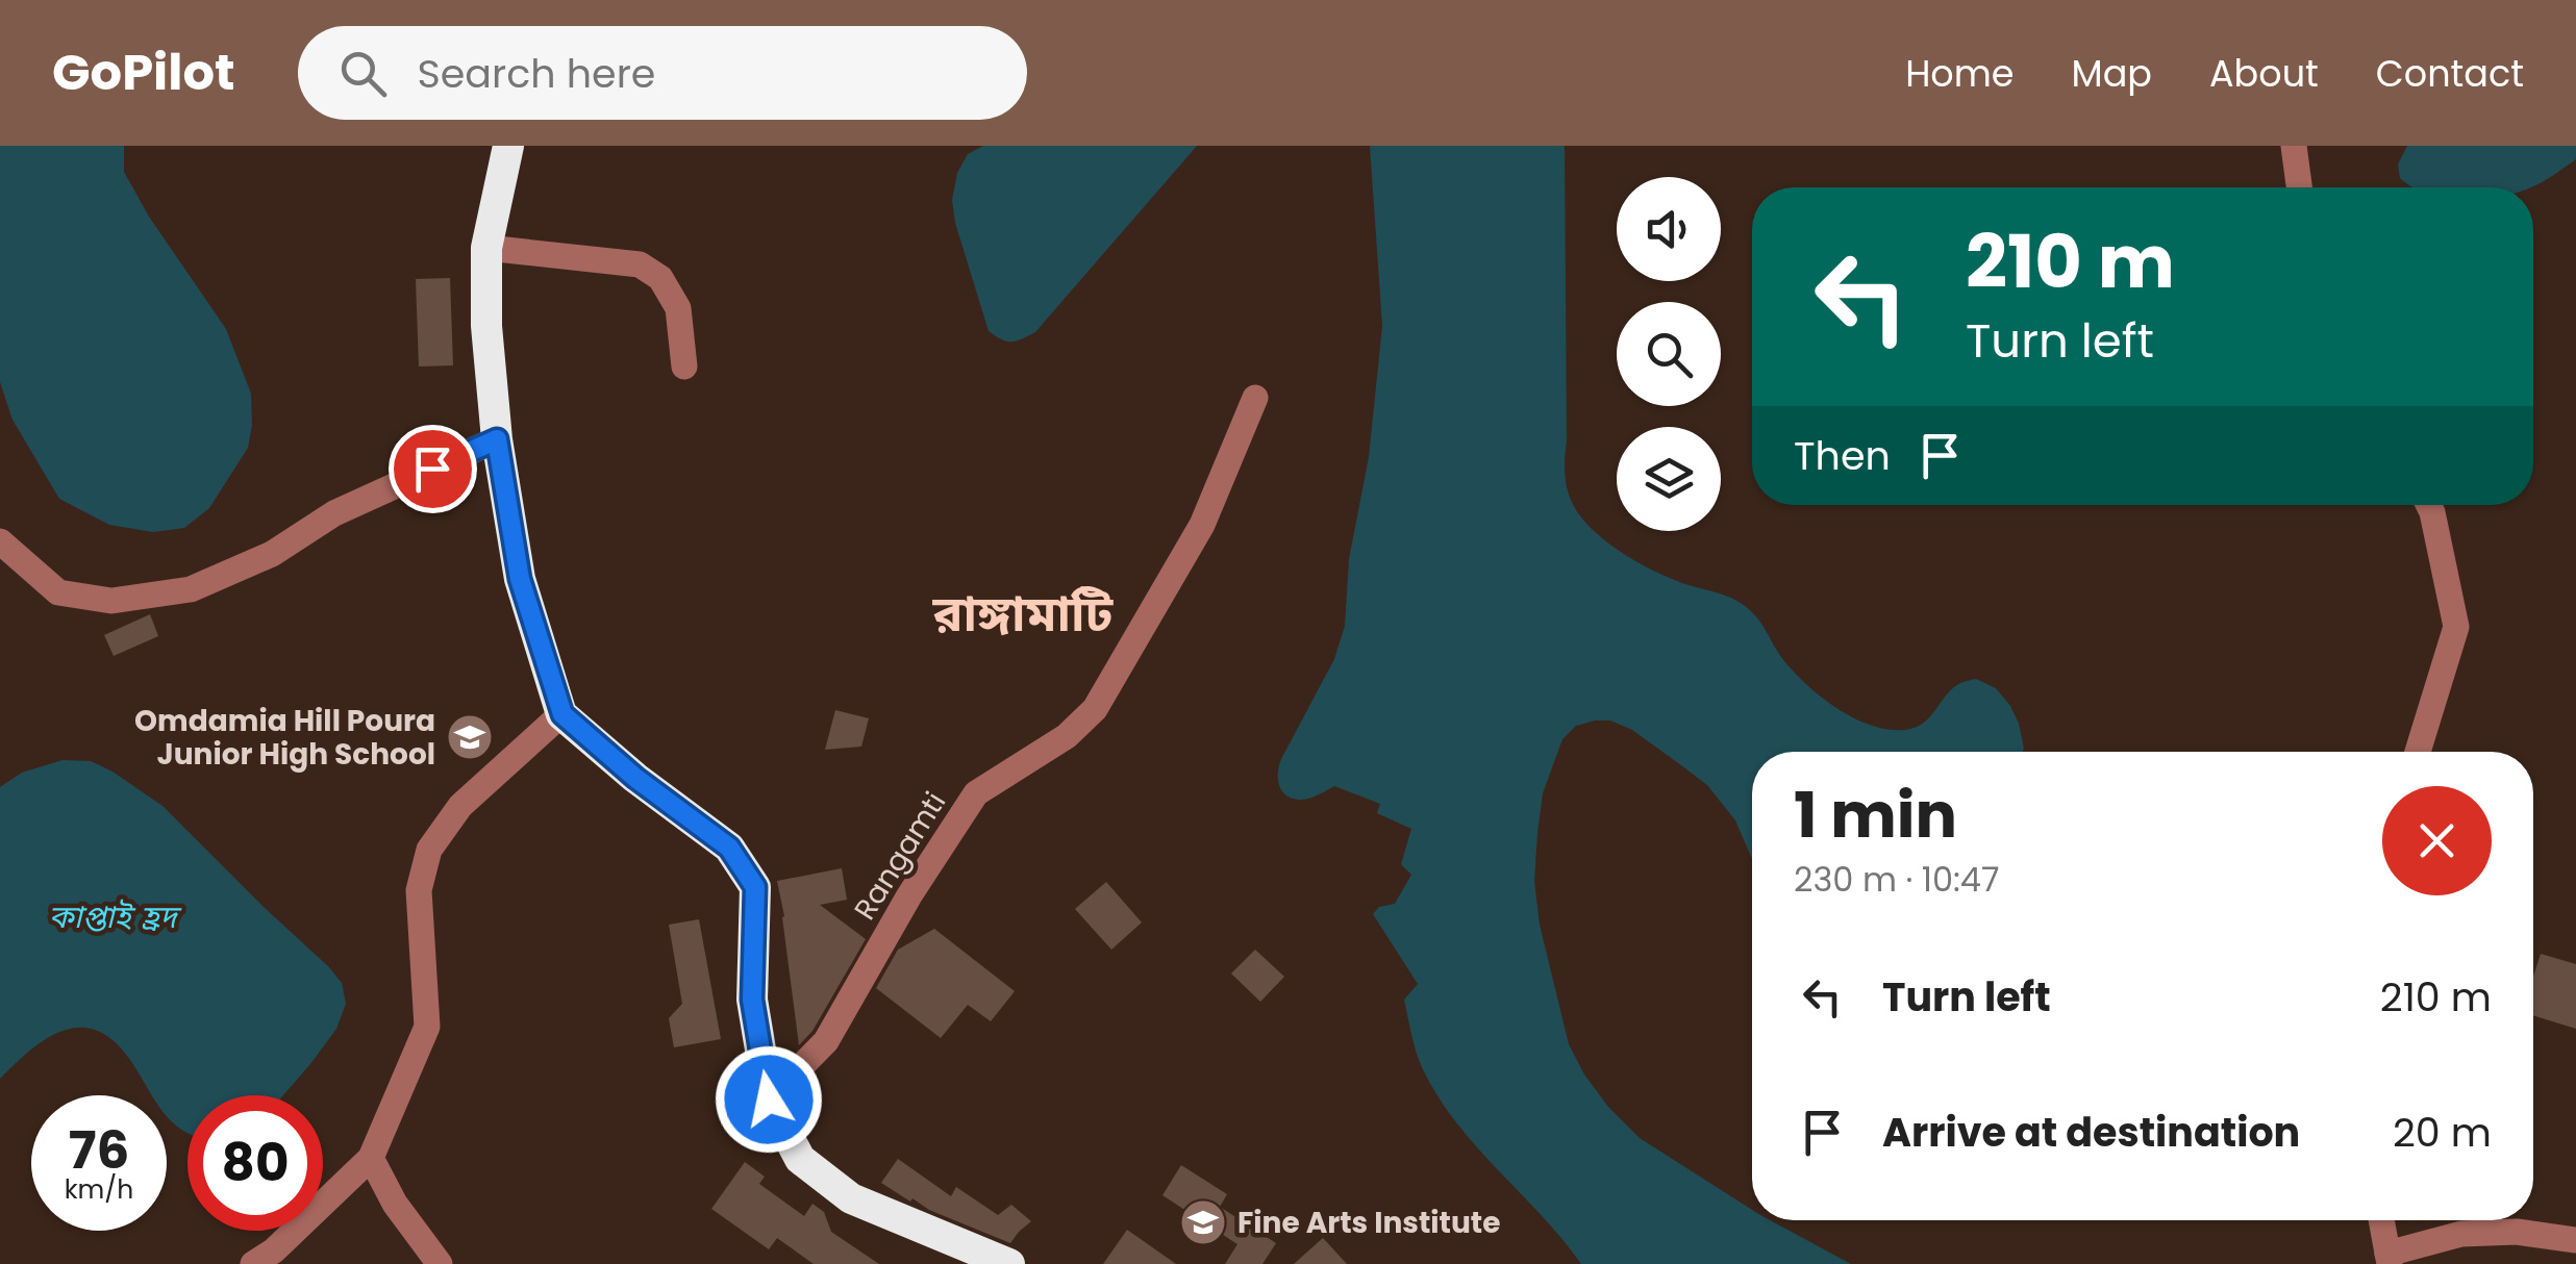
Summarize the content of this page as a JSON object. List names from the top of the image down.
{
  "streets": {
    "street": ["Rangamti"]
  },
  "districts": ["রাঙ্গামাটি"],
  "water": ["কাপ্তাই হ্রদ"],
  "places": {
    "school or university": ["Omdamia Hill Poura Junior High School", "Fine Arts Institute"]
  },
  "page": {
    "header": "GoPilot",
    "search": "Search here",
    "nav": [
      "Home",
      "Map",
      "About",
      "Contact"
    ],
    "turn": ["210 m", "Turn left"],
    "then": "Then",
    "heading": ["1 min", "230 m · 10:47"],
    "list": [
      {
        "name": "Turn left",
        "value": "210 m"
      },
      {
        "name": "Arrive at destination",
        "value": "20 m"
      }
    ],
    "speed": "76 km/h",
    "limit": "80"
  }
}
